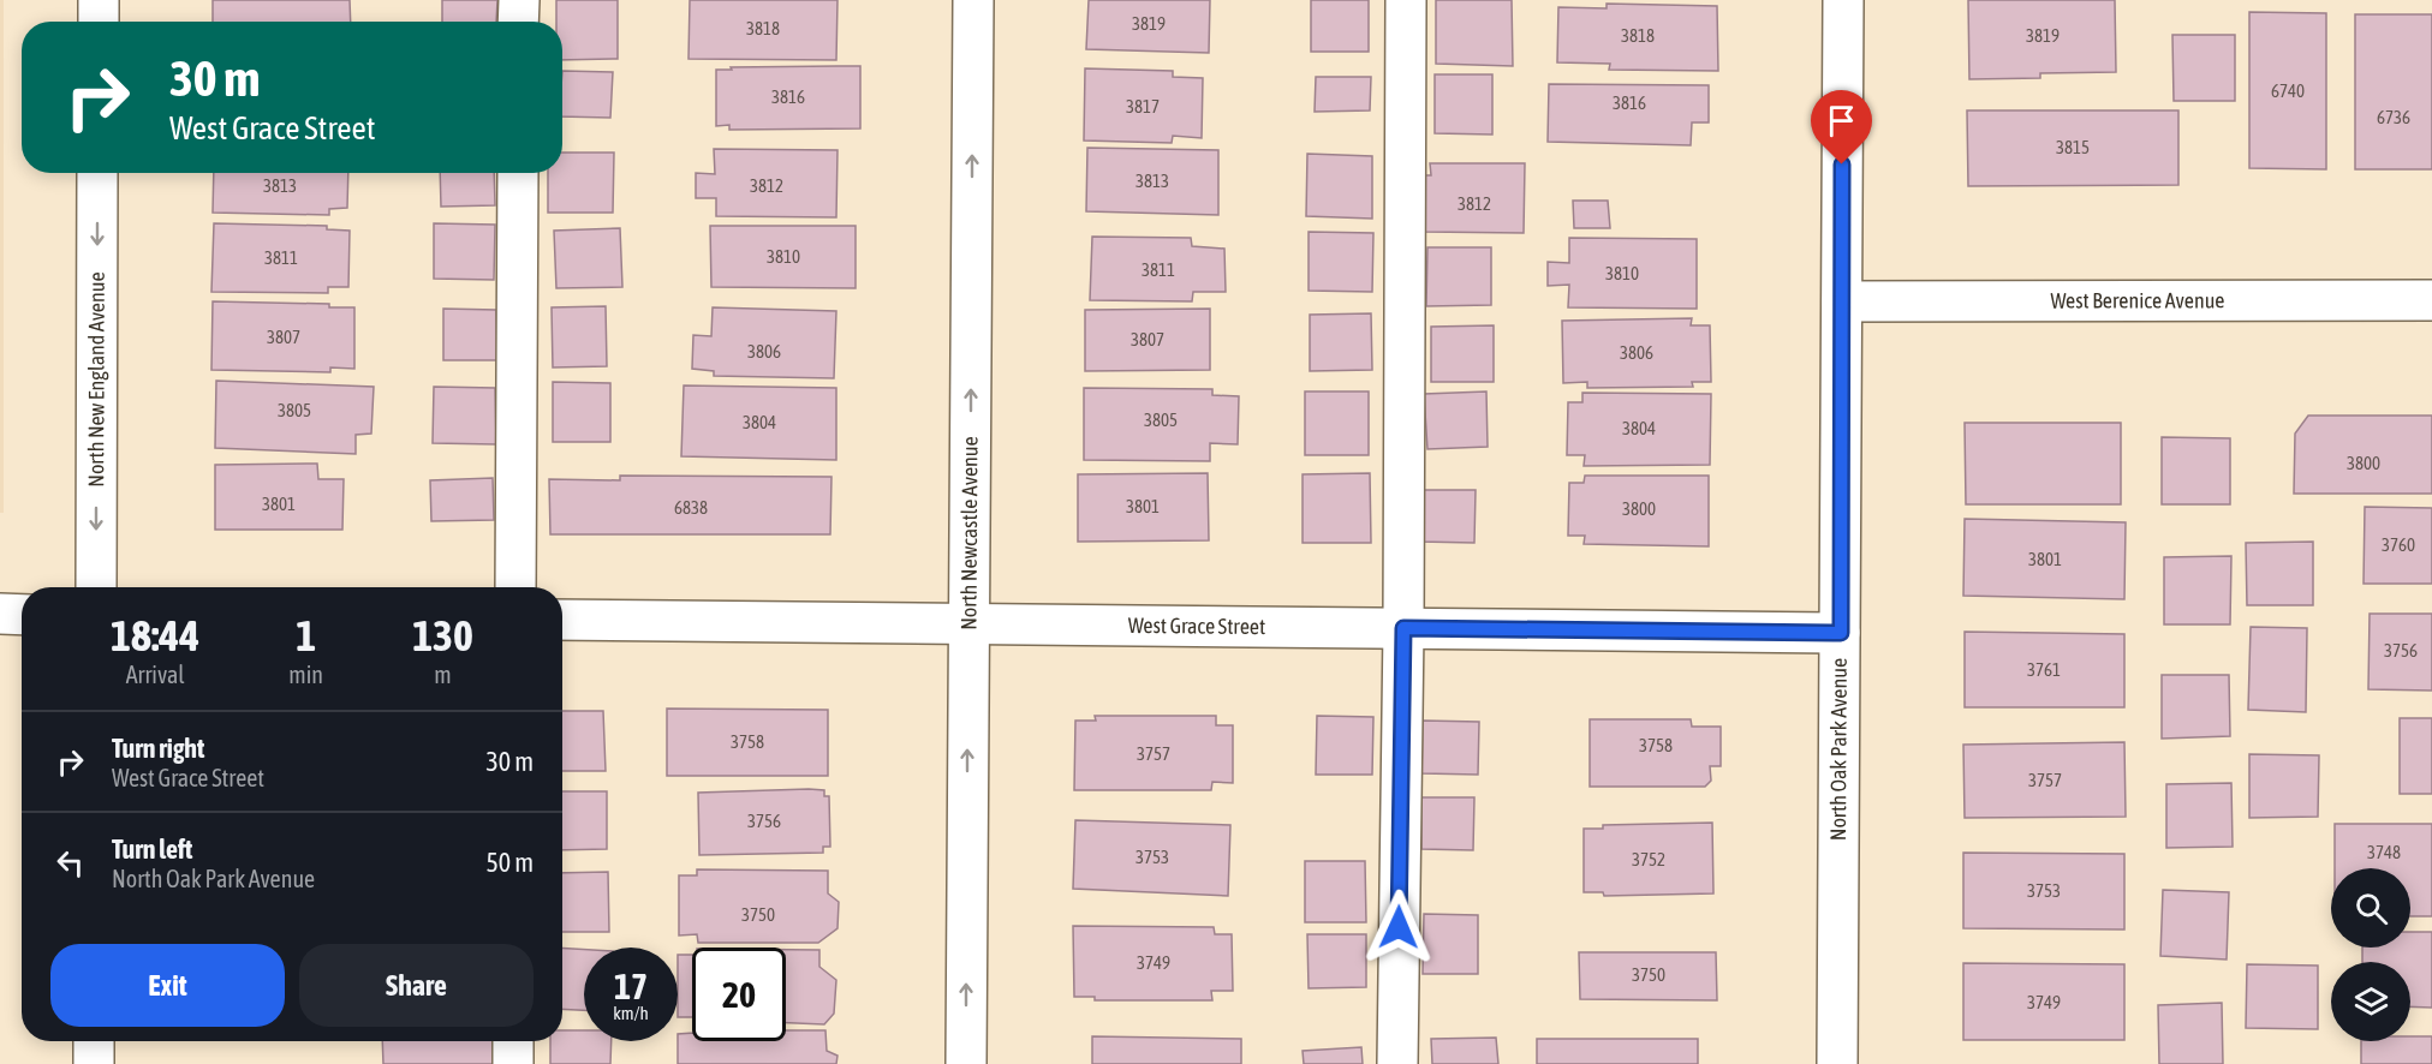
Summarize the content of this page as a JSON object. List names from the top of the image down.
{
  "streets": {
    "street": [
      "West Berenice Avenue",
      "North New England Avenue",
      "North Newcastle Avenue",
      "West Grace Street",
      "North Oak Park Avenue"
    ]
  },
  "crossings": [
    ["West Berenice Avenue", "North Oak Park Avenue"],
    ["North Newcastle Avenue", "West Grace Street"],
    ["West Grace Street", "North Oak Park Avenue"]
  ],
  "one_way": ["North New England Avenue", "North Newcastle Avenue"],
  "house_numbers": [
    "3819",
    "3818",
    "3818",
    "3819",
    "6740",
    "3816",
    "3816",
    "3817",
    "6736",
    "3815",
    "3813",
    "3813",
    "3812",
    "3812",
    "3810",
    "3811",
    "3811",
    "3810",
    "3807",
    "3807",
    "3806",
    "3806",
    "3805",
    "3805",
    "3804",
    "3804",
    "3800",
    "3801",
    "3801",
    "6838",
    "3800",
    "3760",
    "3801",
    "3756",
    "3761",
    "3758",
    "3758",
    "3757",
    "3757",
    "3756",
    "3748",
    "3753",
    "3752",
    "3753",
    "3750",
    "3749",
    "3750",
    "3749"
  ],
  "page": {
    "turn": ["30 m", "West Grace Street"],
    "eta": [
      "18:44",
      "Arrival",
      "1",
      "min",
      "130",
      "m"
    ],
    "list": [
      {
        "name": "Turn right",
        "note": "West Grace Street",
        "value": "30 m"
      },
      {
        "name": "Turn left",
        "note": "North Oak Park Avenue",
        "value": "50 m"
      }
    ],
    "buttons": ["Exit", "Share"],
    "speed": "17 km/h",
    "limit": "20"
  }
}
